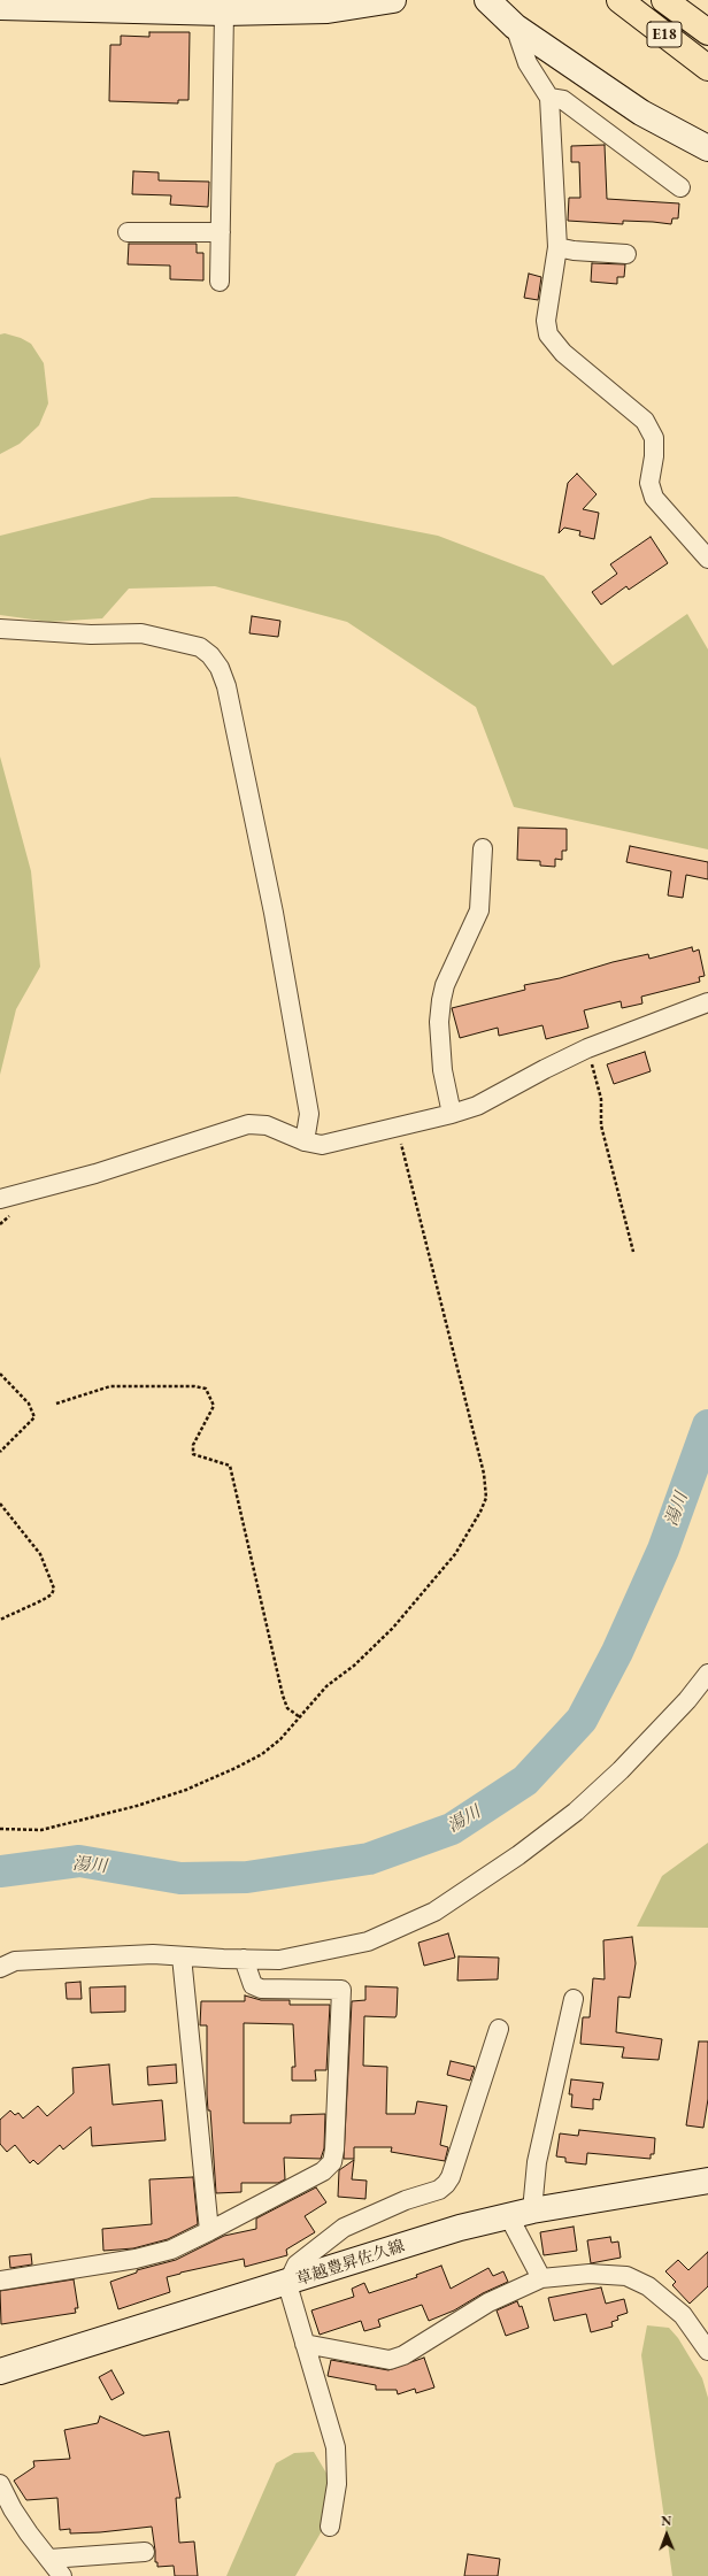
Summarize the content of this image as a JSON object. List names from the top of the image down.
{
  "streets": {
    "highway": ["E18"],
    "main road": ["草越豊昇佐久線"]
  },
  "water": ["湯川"],
  "north": "top"
}
